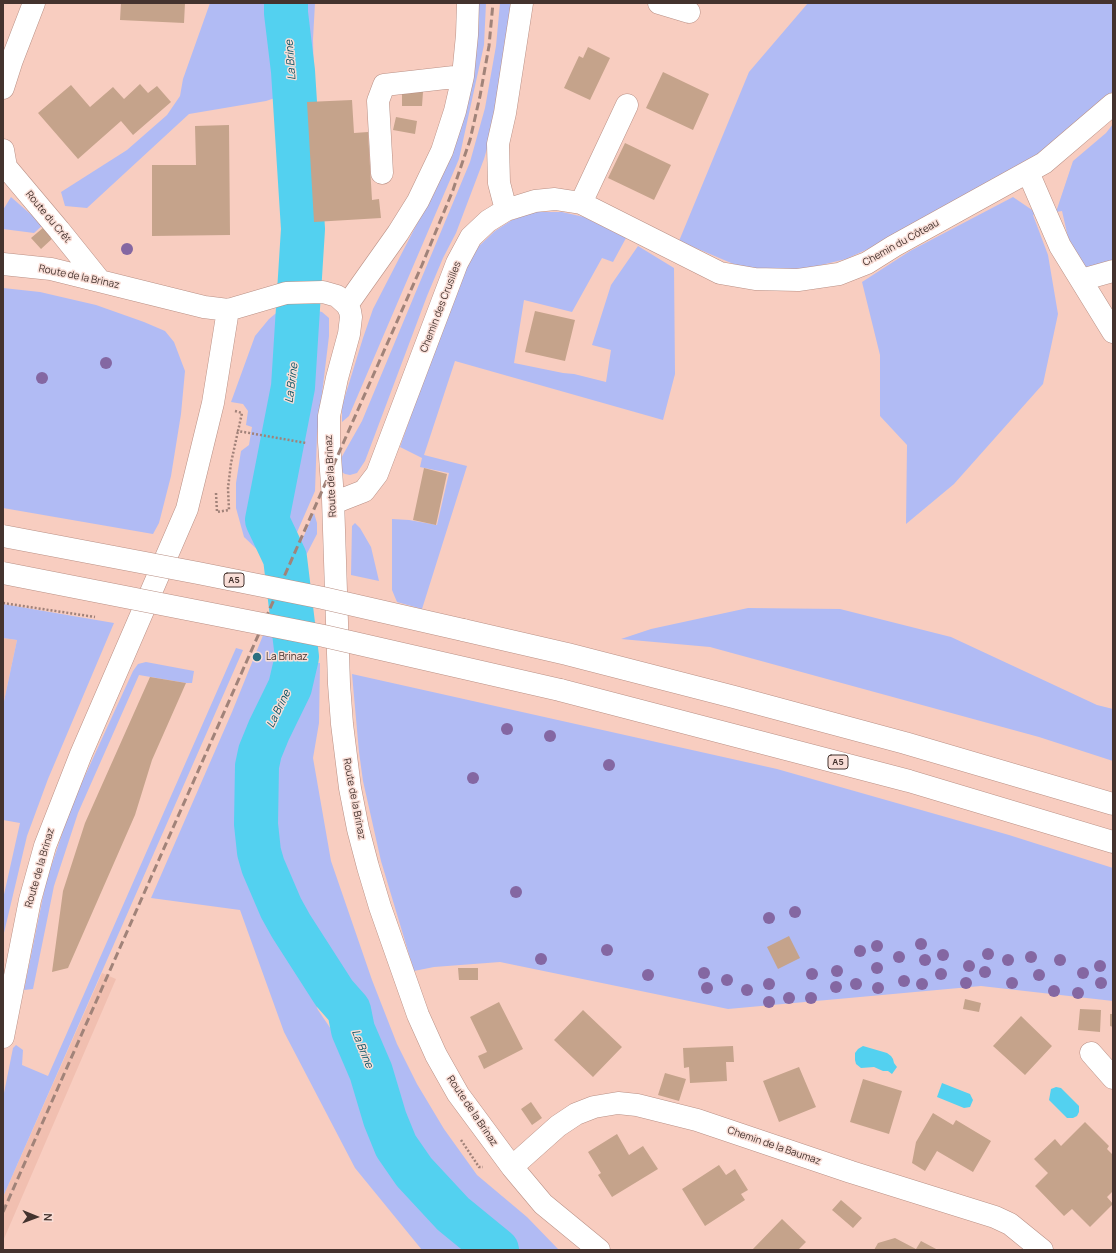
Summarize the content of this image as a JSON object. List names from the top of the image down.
{
  "streets": {
    "main road": [
      "Route du Crêt",
      "Chemin du Côteau",
      "Route de la Brinaz",
      "Chemin des Crusilles",
      "A5",
      "Chemin de la Baumaz"
    ]
  },
  "crossings": [
    ["Route du Crêt", "Route de la Brinaz"],
    ["Chemin du Côteau", "Chemin des Crusilles"],
    ["Route de la Brinaz", "Chemin des Crusilles"],
    ["Route de la Brinaz", "Chemin de la Baumaz"]
  ],
  "water": ["La Brine"],
  "places": ["La Brinaz"],
  "north": "right"
}
